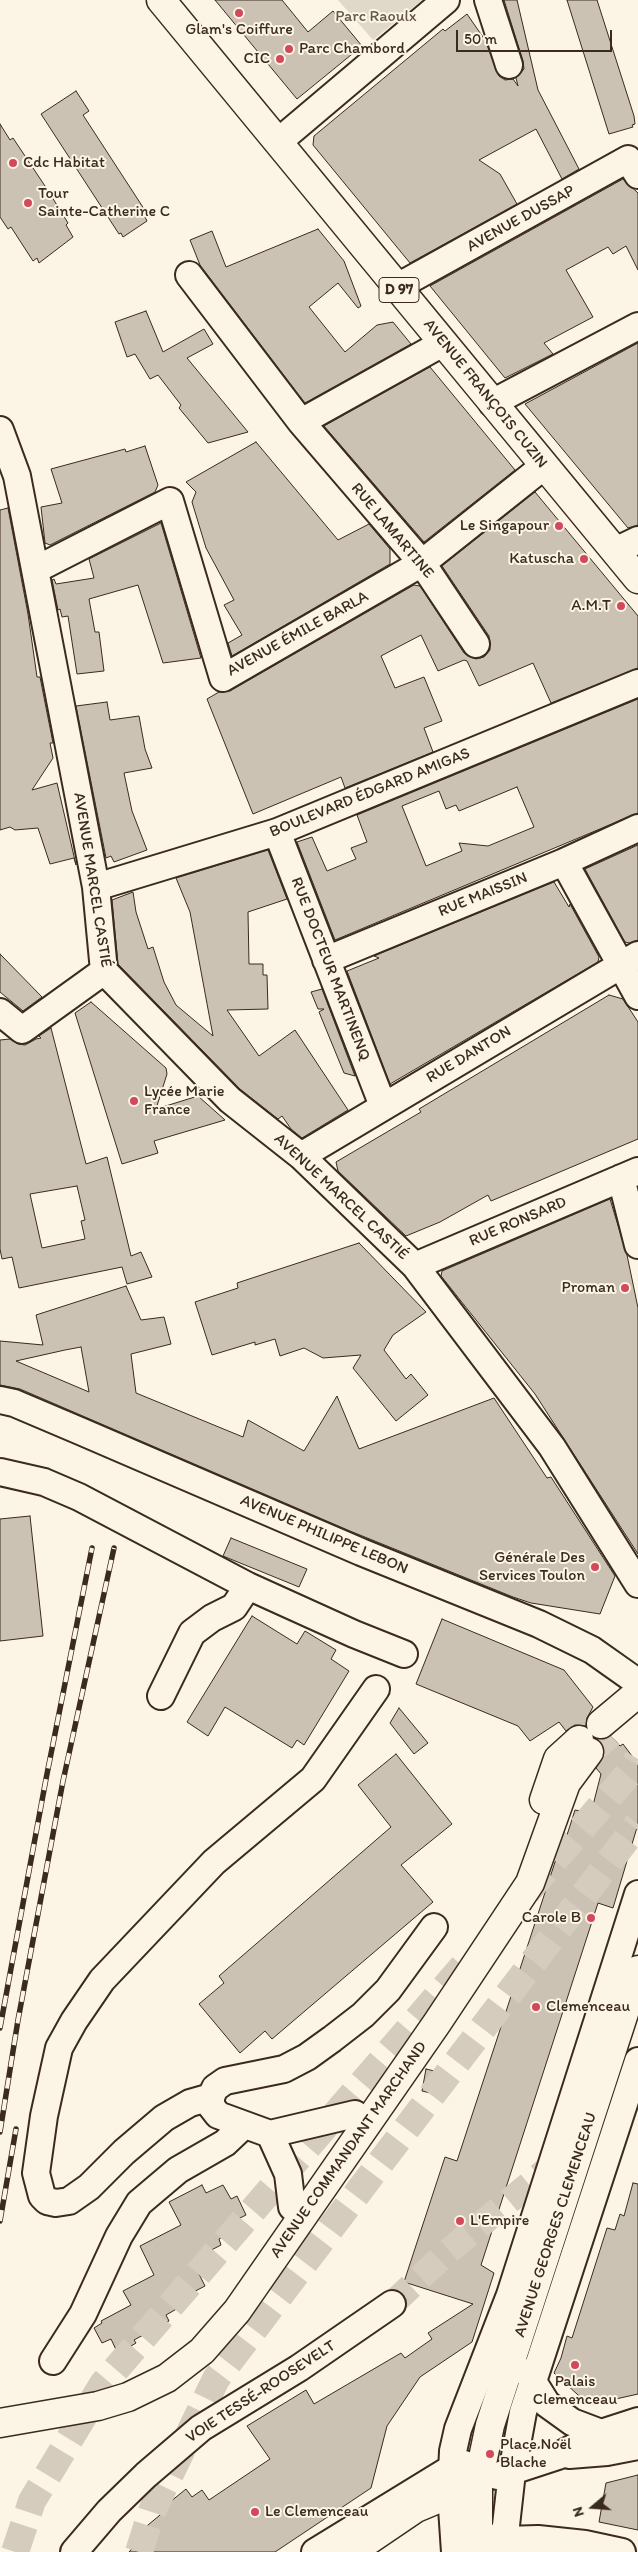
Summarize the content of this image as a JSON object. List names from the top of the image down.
{
  "streets": {
    "main road": [
      "D 97",
      "AVENUE FRANÇOIS CUZIN",
      "AVENUE COMMANDANT MARCHAND",
      "AVENUE GEORGES CLEMENCEAU"
    ],
    "street": [
      "AVENUE DUSSAP",
      "RUE LAMARTINE",
      "AVENUE ÉMILE BARLA",
      "BOULEVARD ÉDGARD AMIGAS",
      "AVENUE MARCEL CASTIÉ",
      "RUE MAISSIN",
      "RUE DOCTEUR MARTINENQ",
      "RUE DANTON",
      "RUE RONSARD",
      "AVENUE PHILIPPE LEBON",
      "VOIE TESSÉ-ROOSEVELT"
    ]
  },
  "crossings": [
    ["AVENUE DUSSAP", "AVENUE FRANÇOIS CUZIN"],
    ["AVENUE FRANÇOIS CUZIN", "AVENUE ÉMILE BARLA"],
    ["RUE LAMARTINE", "AVENUE ÉMILE BARLA"],
    ["AVENUE ÉMILE BARLA", "AVENUE MARCEL CASTIÉ"],
    ["BOULEVARD ÉDGARD AMIGAS", "AVENUE MARCEL CASTIÉ"],
    ["BOULEVARD ÉDGARD AMIGAS", "RUE DOCTEUR MARTINENQ"],
    ["AVENUE MARCEL CASTIÉ", "RUE DANTON"],
    ["AVENUE MARCEL CASTIÉ", "RUE RONSARD"],
    ["RUE MAISSIN", "RUE DOCTEUR MARTINENQ"],
    ["RUE DOCTEUR MARTINENQ", "RUE DANTON"]
  ],
  "parks": ["Parc Raoulx"],
  "places": [
    "Glam's Coiffure",
    "Parc Chambord",
    "CIC",
    "Cdc Habitat",
    "Tour Sainte-Catherine C",
    "Le Singapour",
    "Katuscha",
    "A.M.T",
    "Lycée Marie France",
    "Proman",
    "Générale Des Services Toulon",
    "Carole B",
    "Clemenceau",
    "L'Empire",
    "Palais Clemenceau",
    "Place Noël Blache",
    "Le Clemenceau"
  ],
  "scale_bar": "50 m",
  "north": "left"
}
